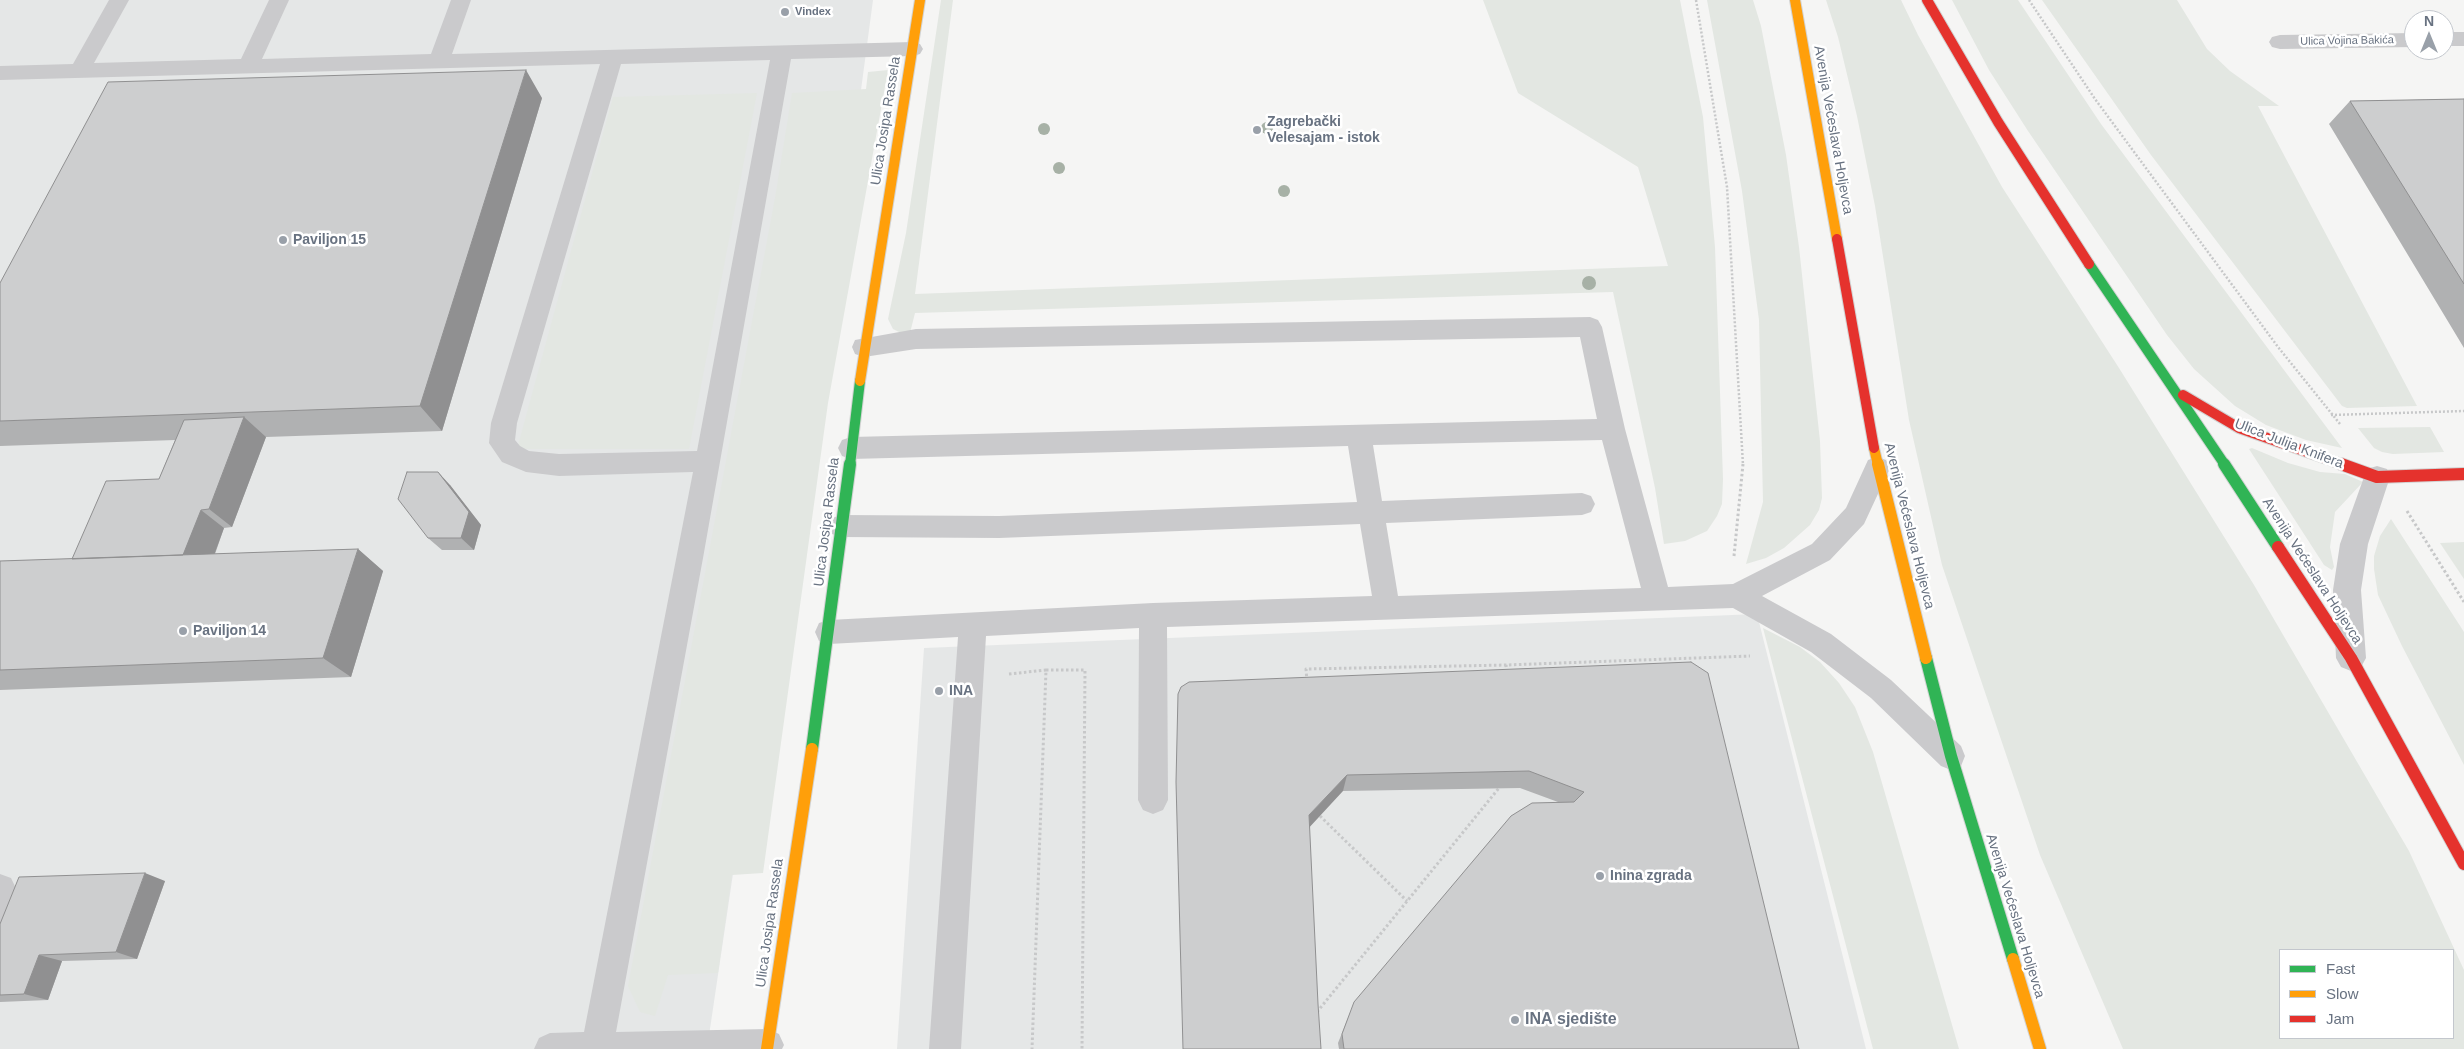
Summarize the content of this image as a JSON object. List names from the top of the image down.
{
  "streets": {
    "main road": ["Ulica Josipa Rassela", "Avenija Većeslava Holjevca", "Ulica Julija Knifera"],
    "street": ["Ulica Vojina Bakića"]
  },
  "crossings": [
    ["Avenija Većeslava Holjevca", "Ulica Julija Knifera"]
  ],
  "places": [
    "Vindex",
    "Zagrebački Velesajam - istok",
    "Paviljon 15",
    "Paviljon 14",
    "INA",
    "Inina zgrada",
    "INA sjedište"
  ],
  "legend": ["Fast", "Slow", "Jam"],
  "north": "top"
}
